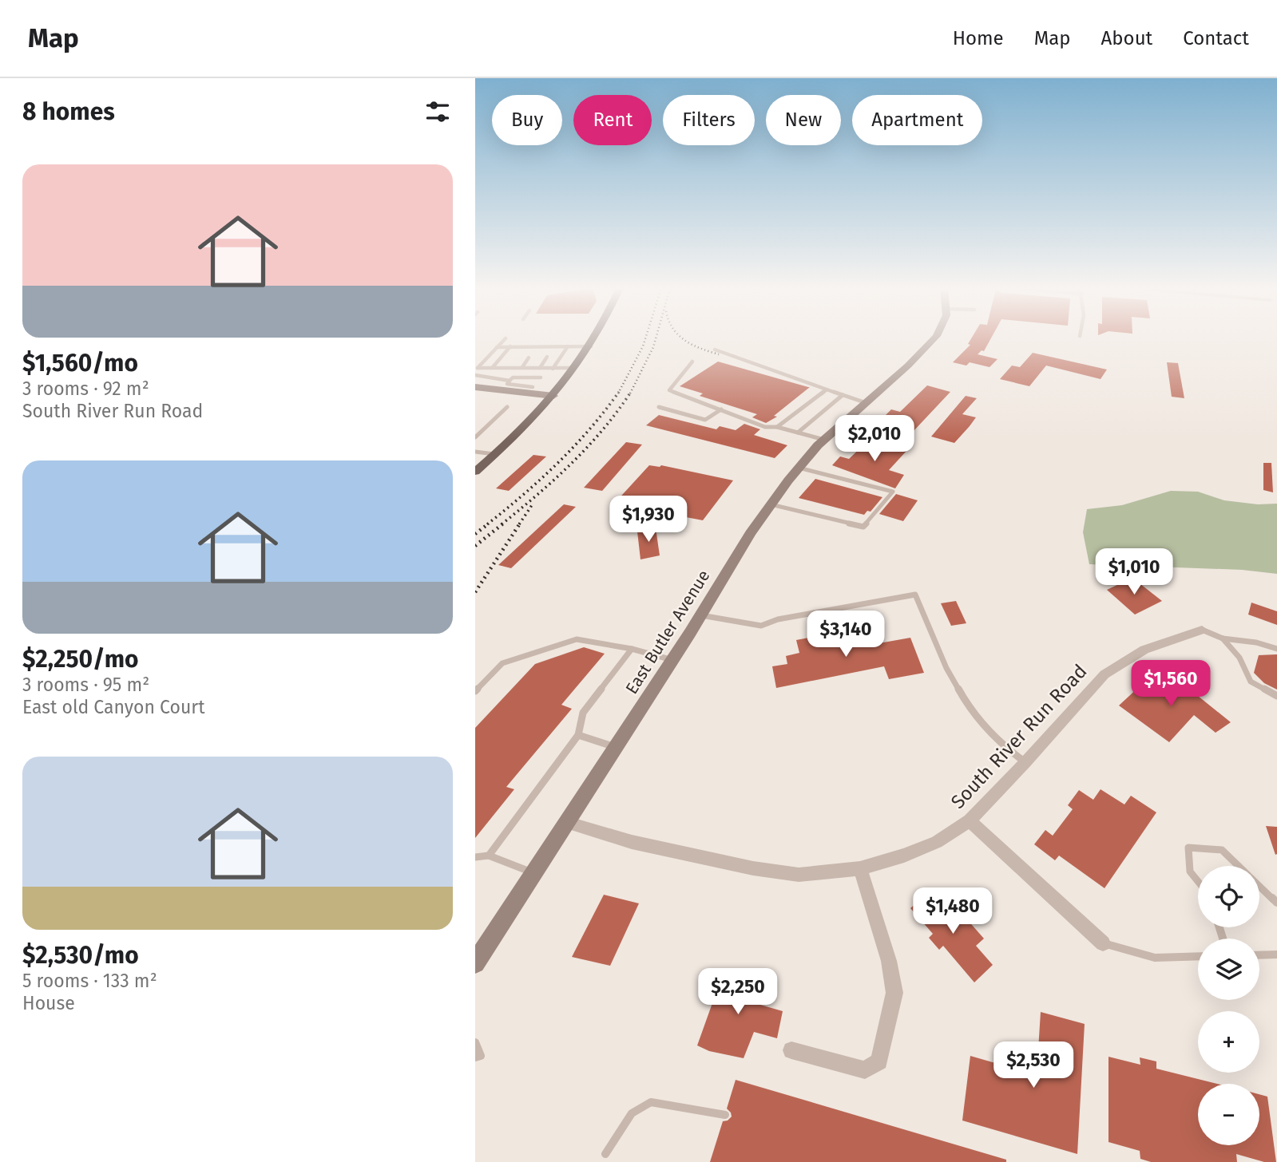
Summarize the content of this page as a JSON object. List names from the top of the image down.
{
  "streets": {
    "main road": ["East Butler Avenue"],
    "street": ["South River Run Road"]
  },
  "crossings": [
    ["East Butler Avenue", "South River Run Road"]
  ],
  "page": {
    "header": "Map",
    "nav": [
      "Home",
      "Map",
      "About",
      "Contact"
    ],
    "heading": "8 homes",
    "chip": [
      "Buy",
      "Rent",
      "Filters",
      "New",
      "Apartment"
    ],
    "list": [
      {
        "name": "$1,560/mo",
        "note": "3 rooms · 92 m² · South River Run Road"
      },
      {
        "name": "$2,250/mo",
        "note": "3 rooms · 95 m² · East old Canyon Court"
      },
      {
        "name": "$2,530/mo",
        "note": "5 rooms · 133 m² · House"
      }
    ],
    "price": [
      "$2,010",
      "$1,930",
      "$1,010",
      "$3,140",
      "$1,560",
      "$1,480",
      "$2,250",
      "$2,530"
    ],
    "map_buttons": ["+", "−"]
  }
}
